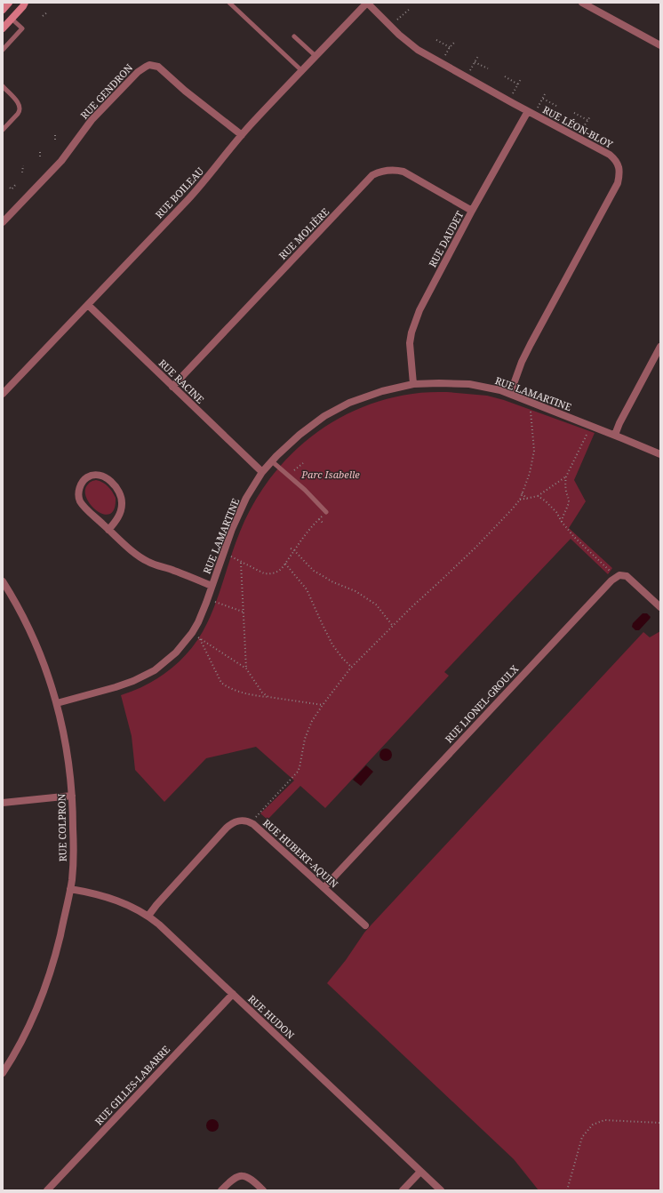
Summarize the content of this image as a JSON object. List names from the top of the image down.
{
  "streets": {
    "street": [
      "RUE GENDRON",
      "RUE LÉON-BLOY",
      "RUE BOILEAU",
      "RUE MOLIÈRE",
      "RUE DAUDET",
      "RUE RACINE",
      "RUE LAMARTINE",
      "RUE LIONEL-GROULX",
      "RUE COLPRON",
      "RUE HUBERT-AQUIN",
      "RUE HUDON",
      "RUE GILLES-LABARRE"
    ]
  },
  "crossings": [
    ["RUE GENDRON", "RUE BOILEAU"],
    ["RUE LÉON-BLOY", "RUE BOILEAU"],
    ["RUE LÉON-BLOY", "RUE DAUDET"],
    ["RUE LÉON-BLOY", "RUE LAMARTINE"],
    ["RUE BOILEAU", "RUE RACINE"],
    ["RUE MOLIÈRE", "RUE DAUDET"],
    ["RUE MOLIÈRE", "RUE RACINE"],
    ["RUE DAUDET", "RUE LAMARTINE"],
    ["RUE RACINE", "RUE LAMARTINE"],
    ["RUE LAMARTINE", "RUE COLPRON"],
    ["RUE LIONEL-GROULX", "RUE HUBERT-AQUIN"],
    ["RUE COLPRON", "RUE HUDON"],
    ["RUE HUBERT-AQUIN", "RUE HUDON"],
    ["RUE HUDON", "RUE GILLES-LABARRE"]
  ],
  "parks": ["Parc Isabelle"]
}
